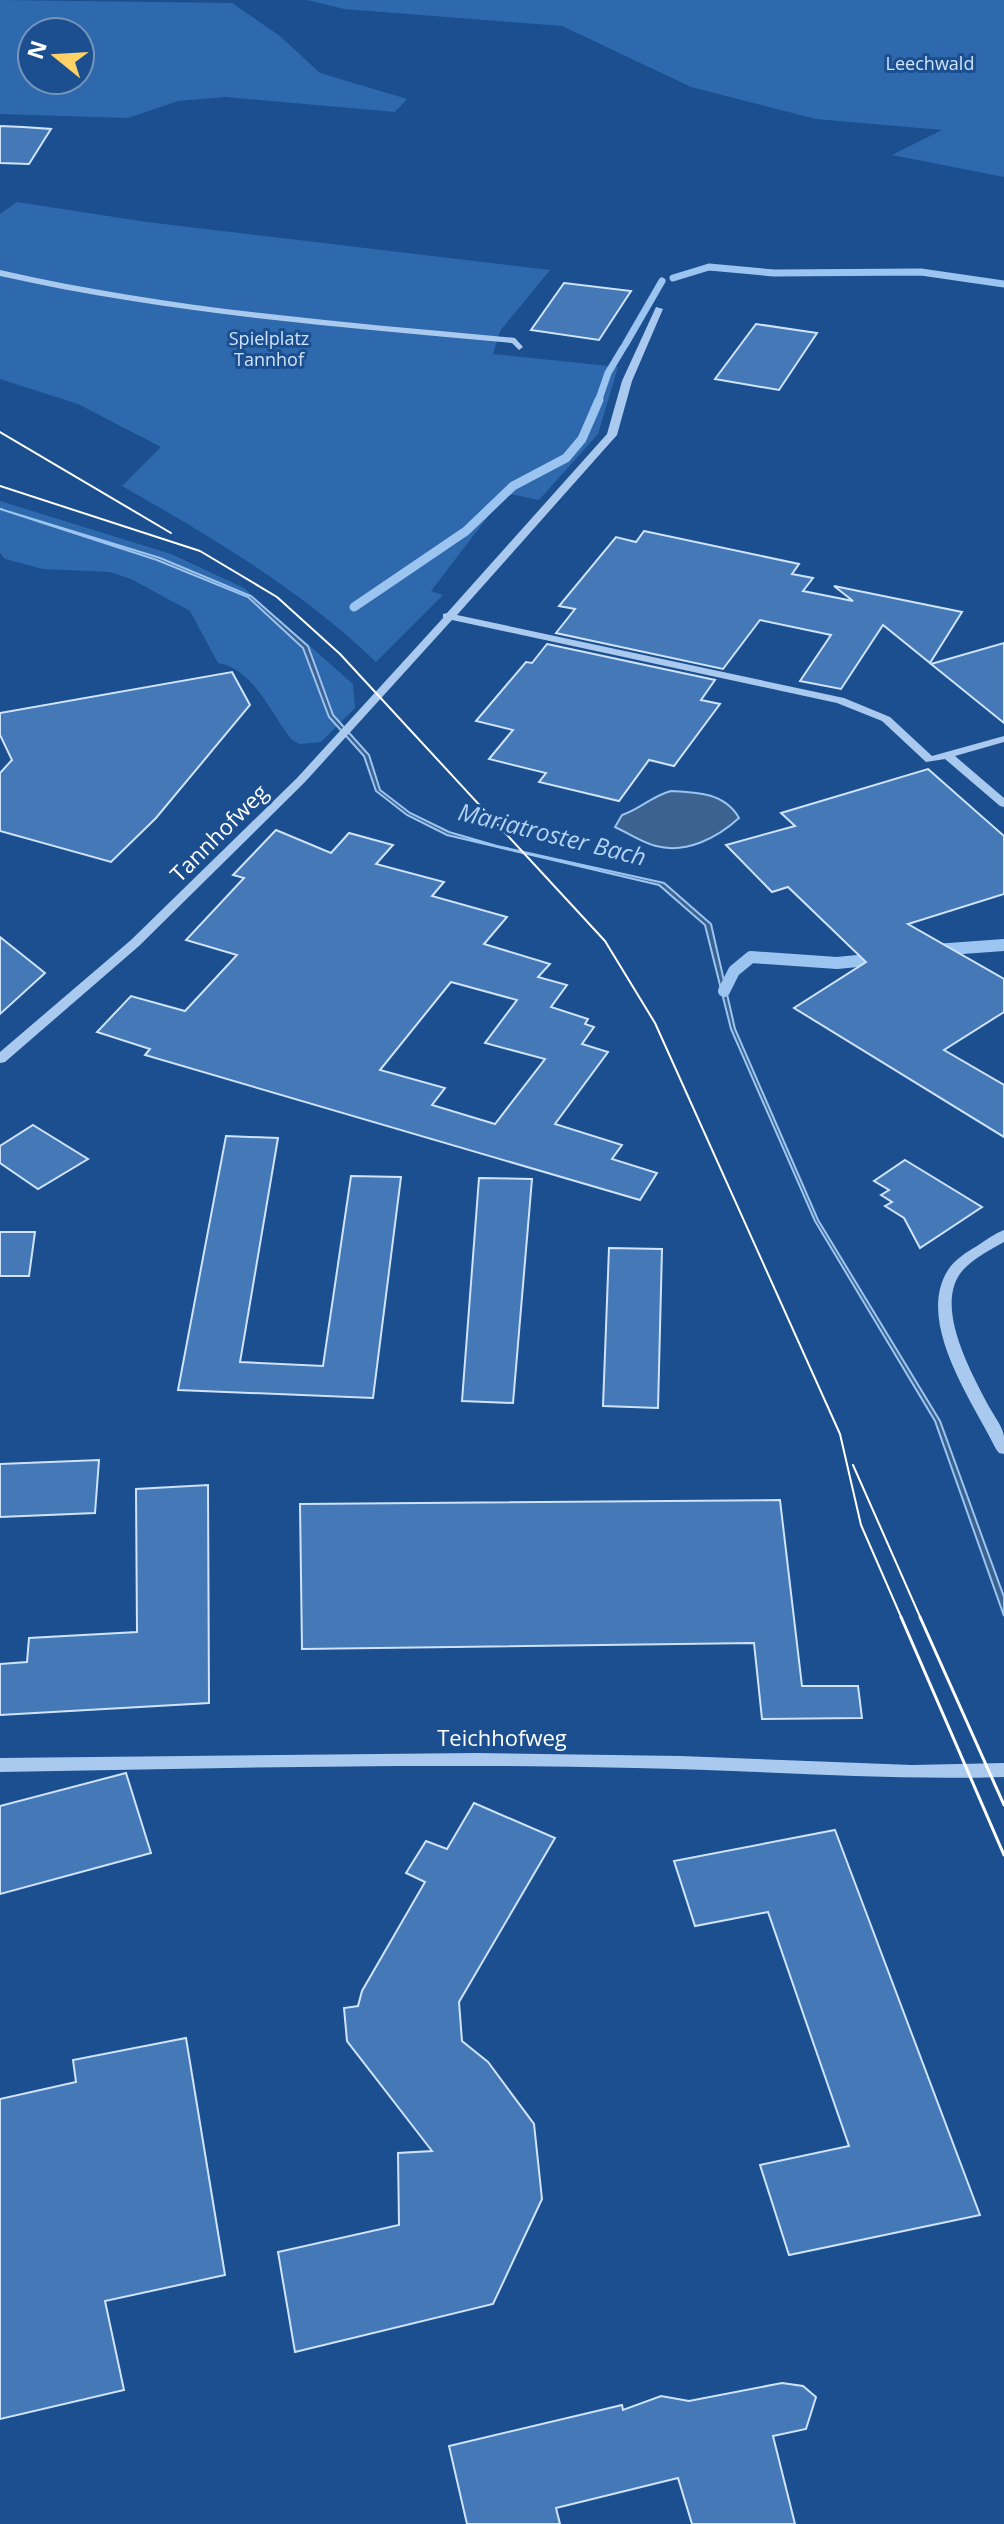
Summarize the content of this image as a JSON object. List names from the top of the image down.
{
  "streets": {
    "street": ["Tannhofweg", "Teichhofweg"]
  },
  "water": ["Mariatroster Bach"],
  "parks": ["Leechwald", "Spielplatz Tannhof"],
  "north": "left"
}
